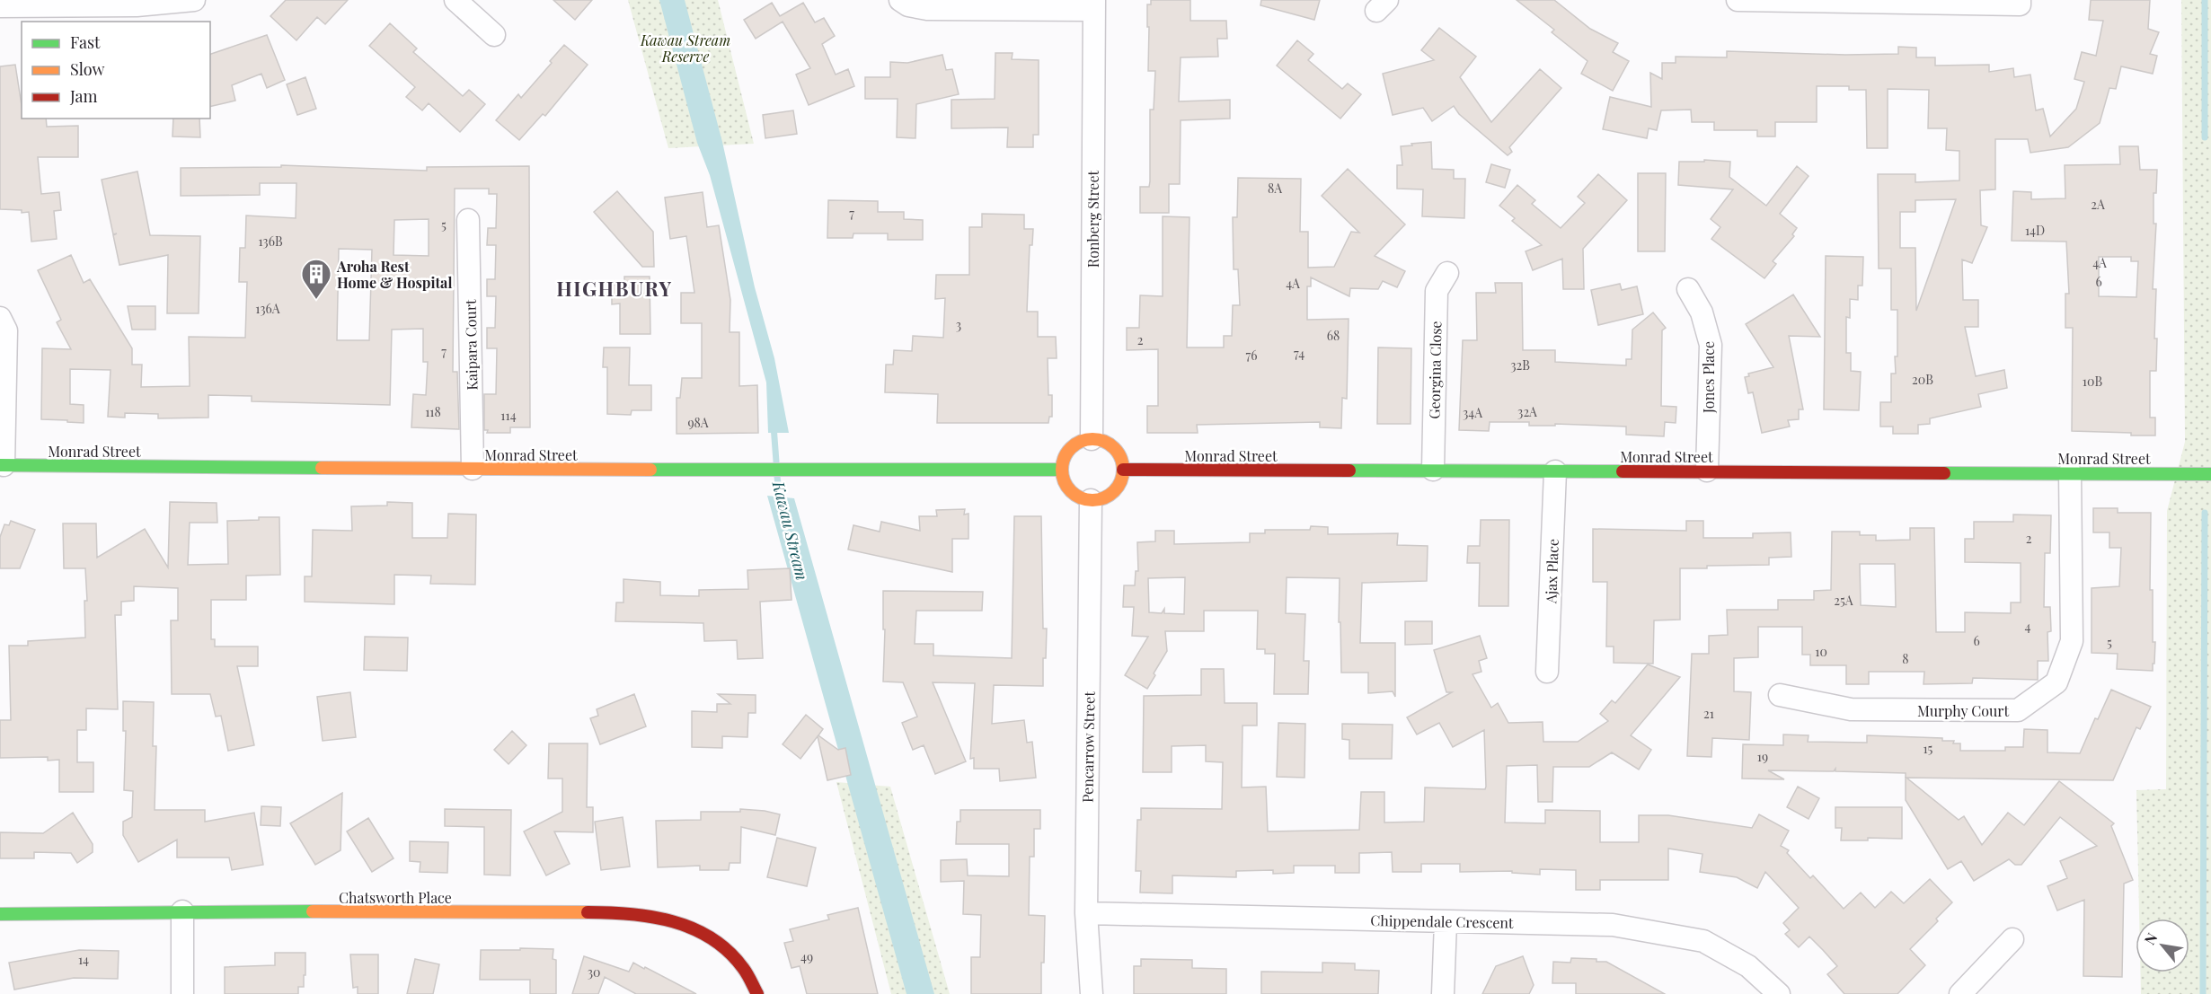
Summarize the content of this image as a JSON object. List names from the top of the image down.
{
  "streets": {
    "street": [
      "Ronberg Street",
      "Kaipara Court",
      "Georgina Close",
      "Jones Place",
      "Monrad Street",
      "Ajax Place",
      "Murphy Court",
      "Pencarrow Street",
      "Chatsworth Place",
      "Chippendale Crescent"
    ]
  },
  "crossings": [
    ["Ronberg Street", "Monrad Street"],
    ["Ronberg Street", "Pencarrow Street"],
    ["Kaipara Court", "Monrad Street"],
    ["Georgina Close", "Monrad Street"],
    ["Jones Place", "Monrad Street"],
    ["Monrad Street", "Ajax Place"],
    ["Monrad Street", "Murphy Court"],
    ["Monrad Street", "Pencarrow Street"],
    ["Pencarrow Street", "Chippendale Crescent"]
  ],
  "districts": ["HIGHBURY"],
  "water": ["Kawau Stream"],
  "parks": ["Kawau Stream Reserve"],
  "places": {
    "building": ["Aroha Rest Home & Hospital"]
  },
  "house_numbers": [
    "8A",
    "2A",
    "7",
    "5",
    "14D",
    "136B",
    "4A",
    "6",
    "4A",
    "136A",
    "3",
    "68",
    "2",
    "7",
    "74",
    "76",
    "32B",
    "20B",
    "10B",
    "118",
    "32A",
    "34A",
    "114",
    "98A",
    "2",
    "25A",
    "4",
    "6",
    "5",
    "10",
    "8",
    "21",
    "15",
    "19",
    "49",
    "14",
    "30"
  ],
  "legend": ["Fast", "Slow", "Jam"],
  "north": "top left"
}
